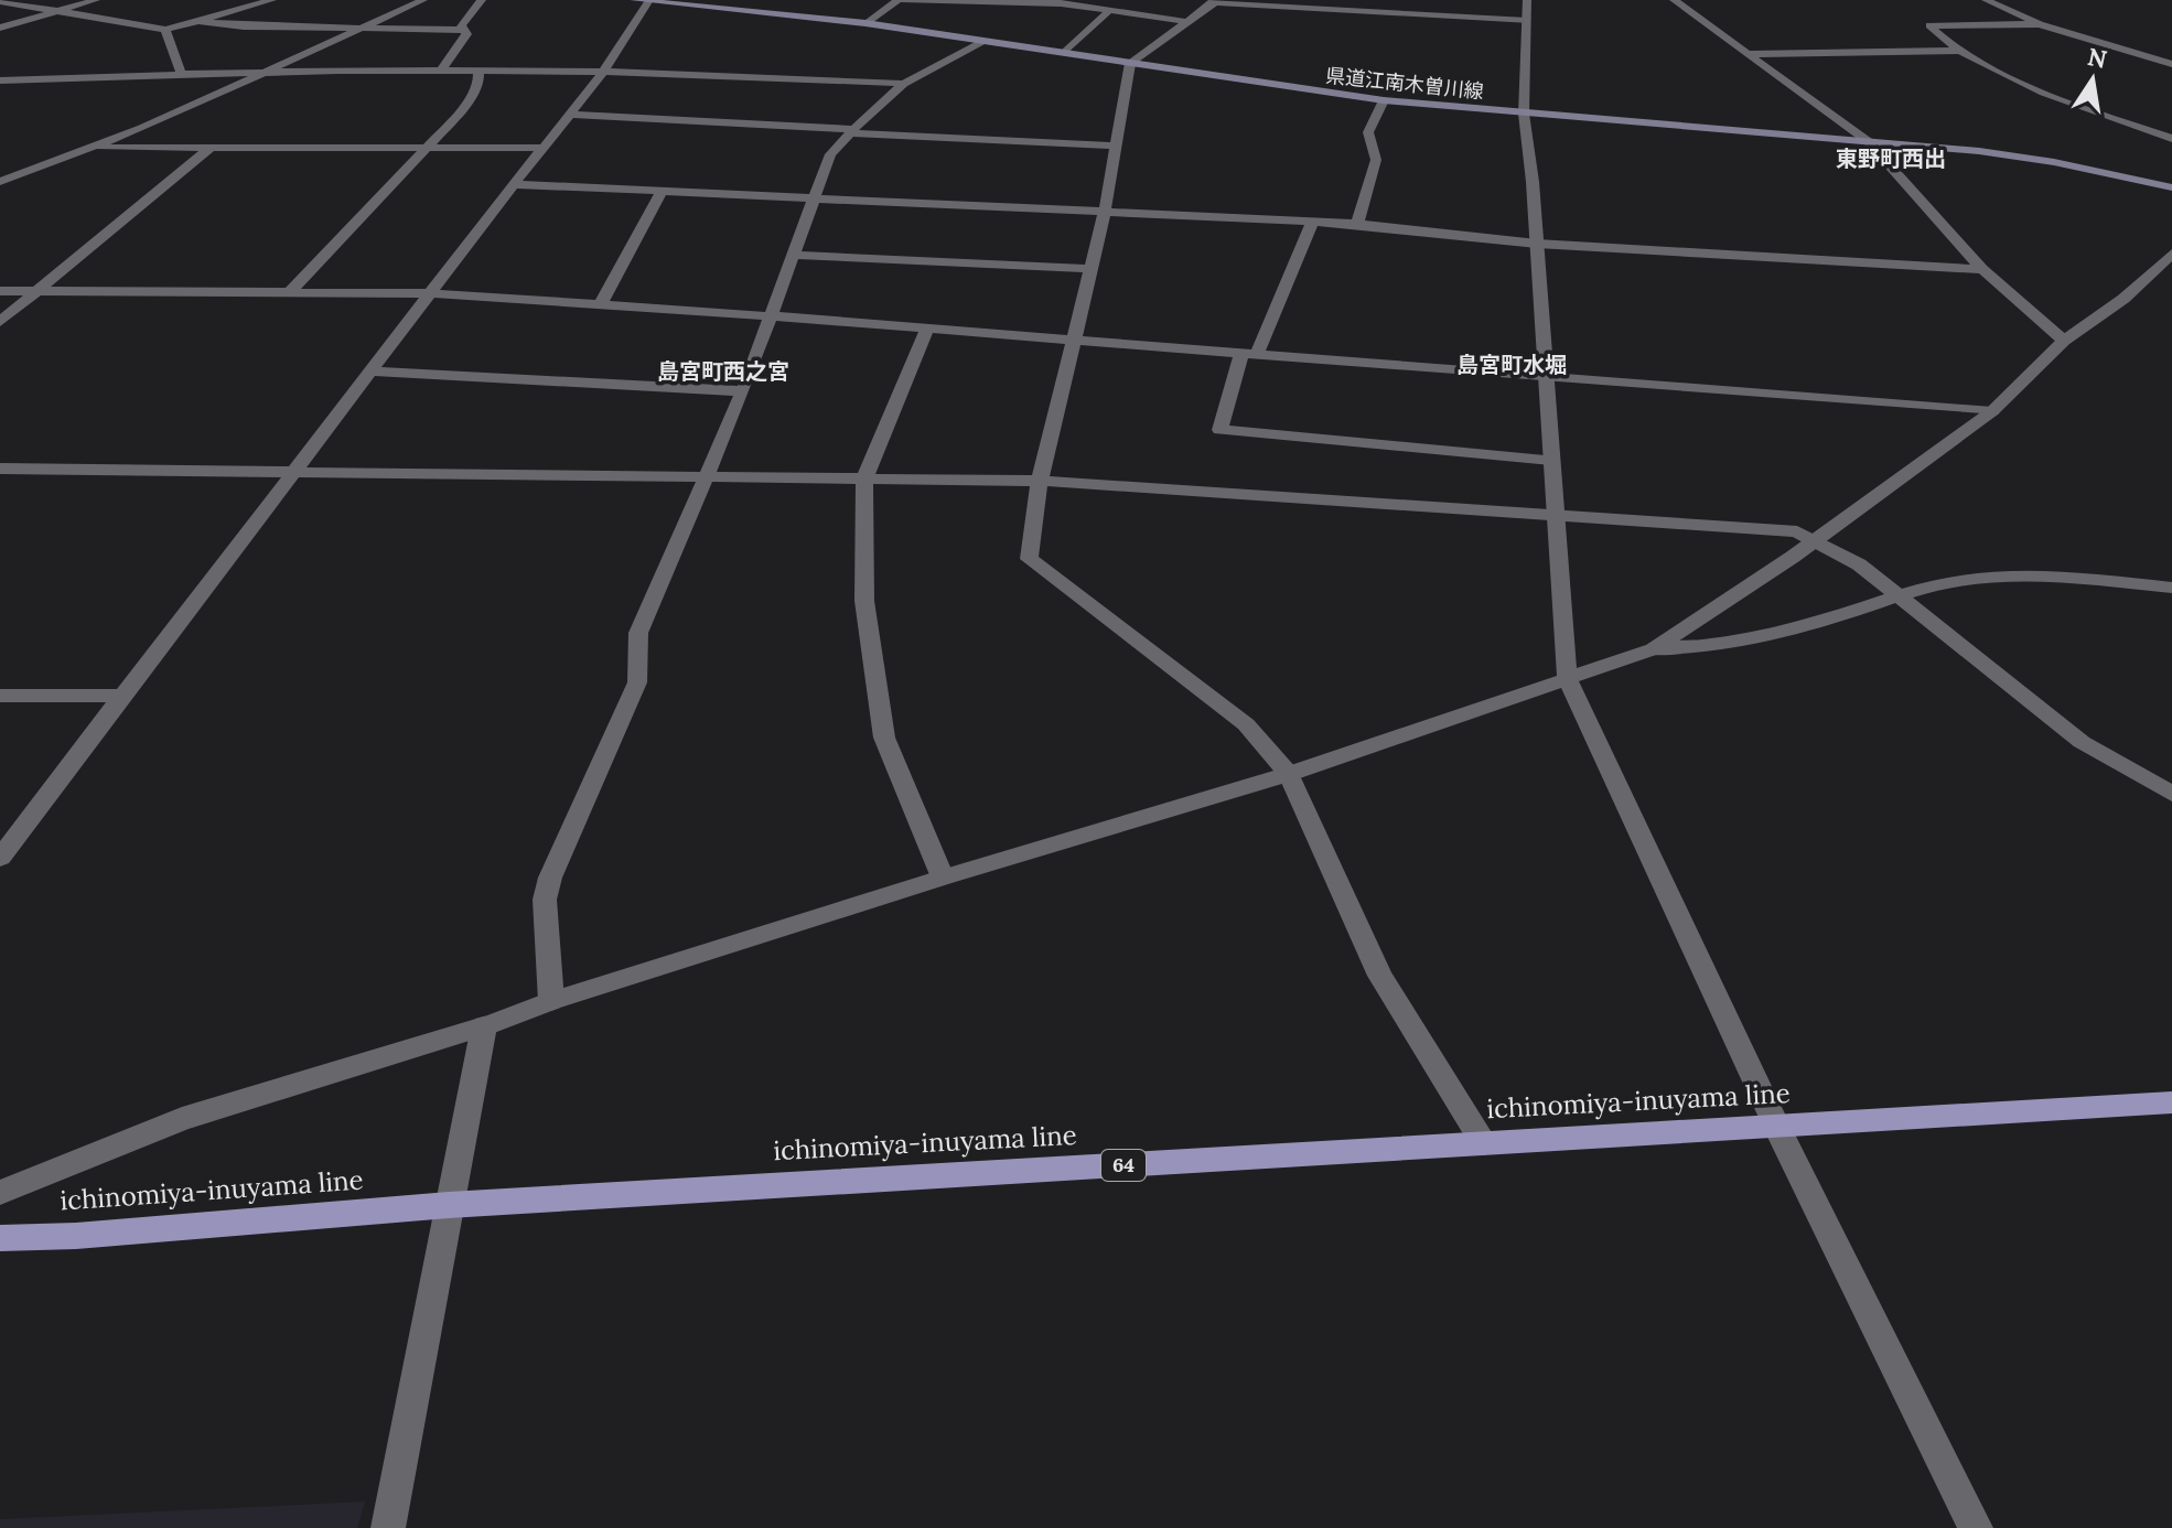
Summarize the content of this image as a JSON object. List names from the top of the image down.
{
  "streets": {
    "main road": ["県道江南木曽川線", "ichinomiya-inuyama line", "64"]
  },
  "districts": ["東野町西出", "島宮町水堀", "島宮町西之宮"],
  "north": "top"
}
